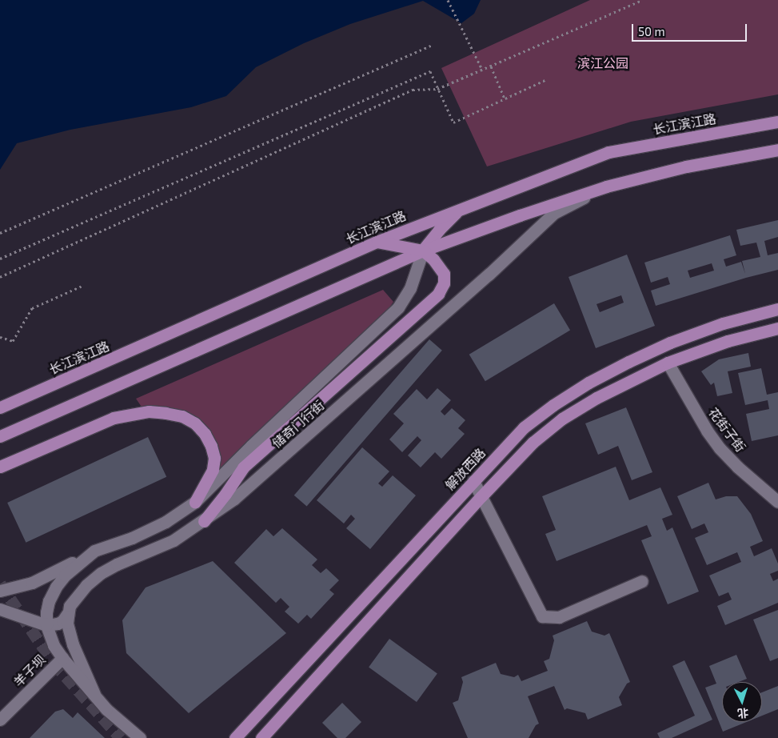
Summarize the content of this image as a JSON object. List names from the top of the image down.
{
  "streets": {
    "main road": ["长江滨江路", "解放西路"],
    "street": ["储奇门行街", "花街子街", "羊子坝"]
  },
  "crossings": [
    ["储奇门行街", "羊子坝"]
  ],
  "parks": ["滨江公园"],
  "scale_bar": "50 m",
  "north": "bottom"
}
